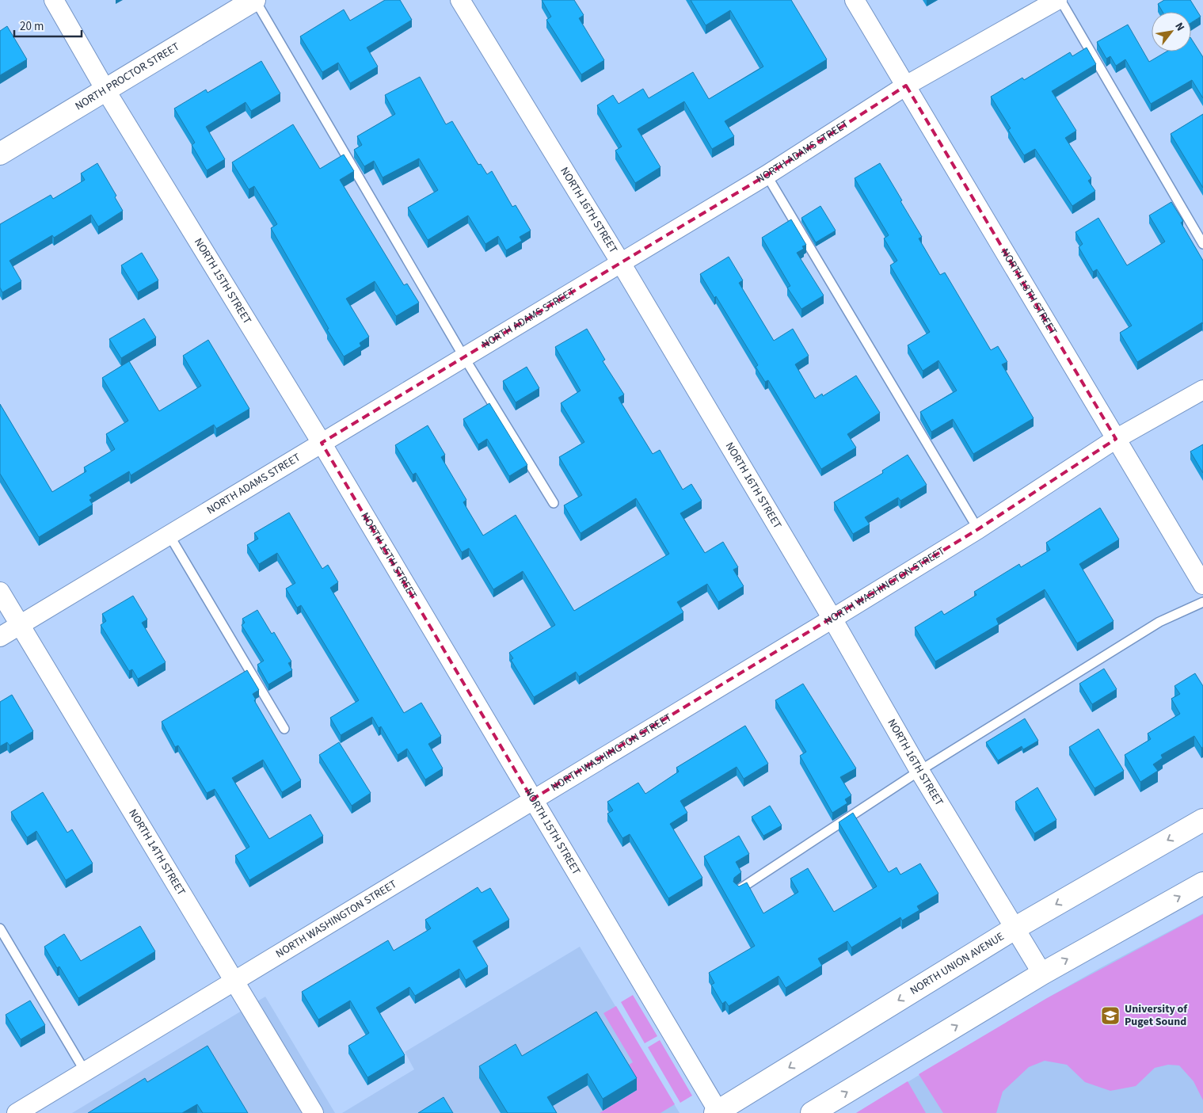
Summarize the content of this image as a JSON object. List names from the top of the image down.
{
  "streets": {
    "street": [
      "NORTH PROCTOR STREET",
      "NORTH ADAMS STREET",
      "NORTH 16TH STREET",
      "NORTH 15TH STREET",
      "NORTH 18TH STREET",
      "NORTH WASHINGTON STREET",
      "NORTH 14TH STREET",
      "NORTH UNION AVENUE"
    ]
  },
  "crossings": [
    ["NORTH PROCTOR STREET", "NORTH 15TH STREET"],
    ["NORTH ADAMS STREET", "NORTH 16TH STREET"],
    ["NORTH ADAMS STREET", "NORTH 15TH STREET"],
    ["NORTH ADAMS STREET", "NORTH 18TH STREET"],
    ["NORTH ADAMS STREET", "NORTH 14TH STREET"],
    ["NORTH 16TH STREET", "NORTH WASHINGTON STREET"],
    ["NORTH 16TH STREET", "NORTH UNION AVENUE"],
    ["NORTH 15TH STREET", "NORTH WASHINGTON STREET"],
    ["NORTH 15TH STREET", "NORTH UNION AVENUE"],
    ["NORTH 18TH STREET", "NORTH WASHINGTON STREET"],
    ["NORTH WASHINGTON STREET", "NORTH 14TH STREET"]
  ],
  "places": {
    "school or university": ["University of Puget Sound"]
  },
  "scale_bar": "20 m",
  "north": "top right"
}
